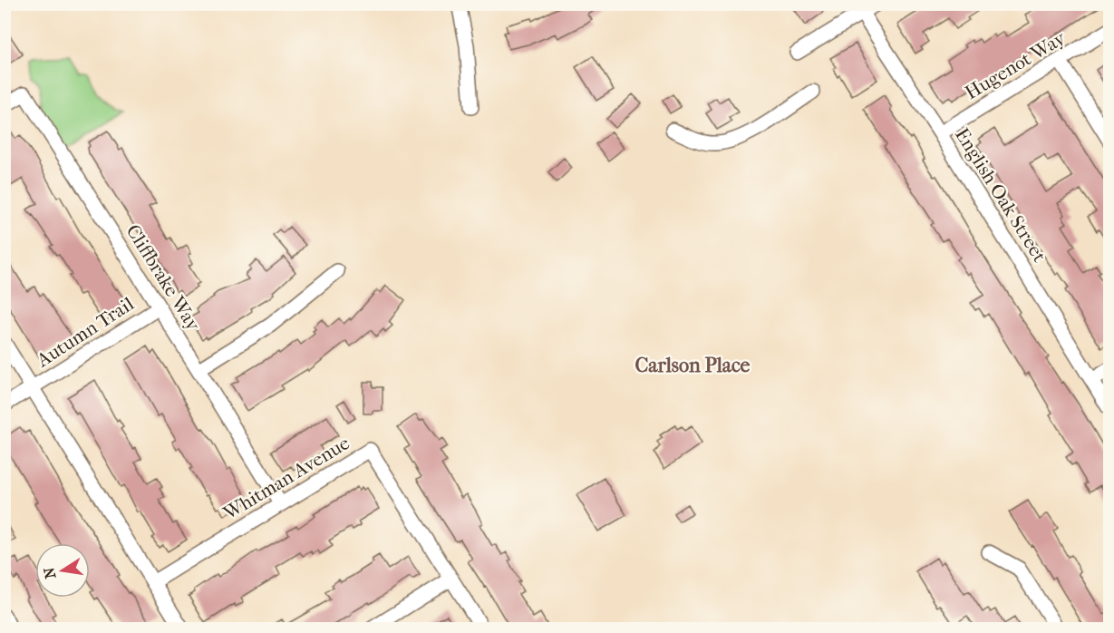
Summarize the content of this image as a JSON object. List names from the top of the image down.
{
  "streets": {
    "street": [
      "Hugenot Way",
      "English Oak Street",
      "Cliffbrake Way",
      "Autumn Trail",
      "Whitman Avenue"
    ]
  },
  "crossings": [
    ["Hugenot Way", "English Oak Street"],
    ["Cliffbrake Way", "Autumn Trail"],
    ["Cliffbrake Way", "Whitman Avenue"]
  ],
  "districts": ["Carlson Place"],
  "north": "left"
}
